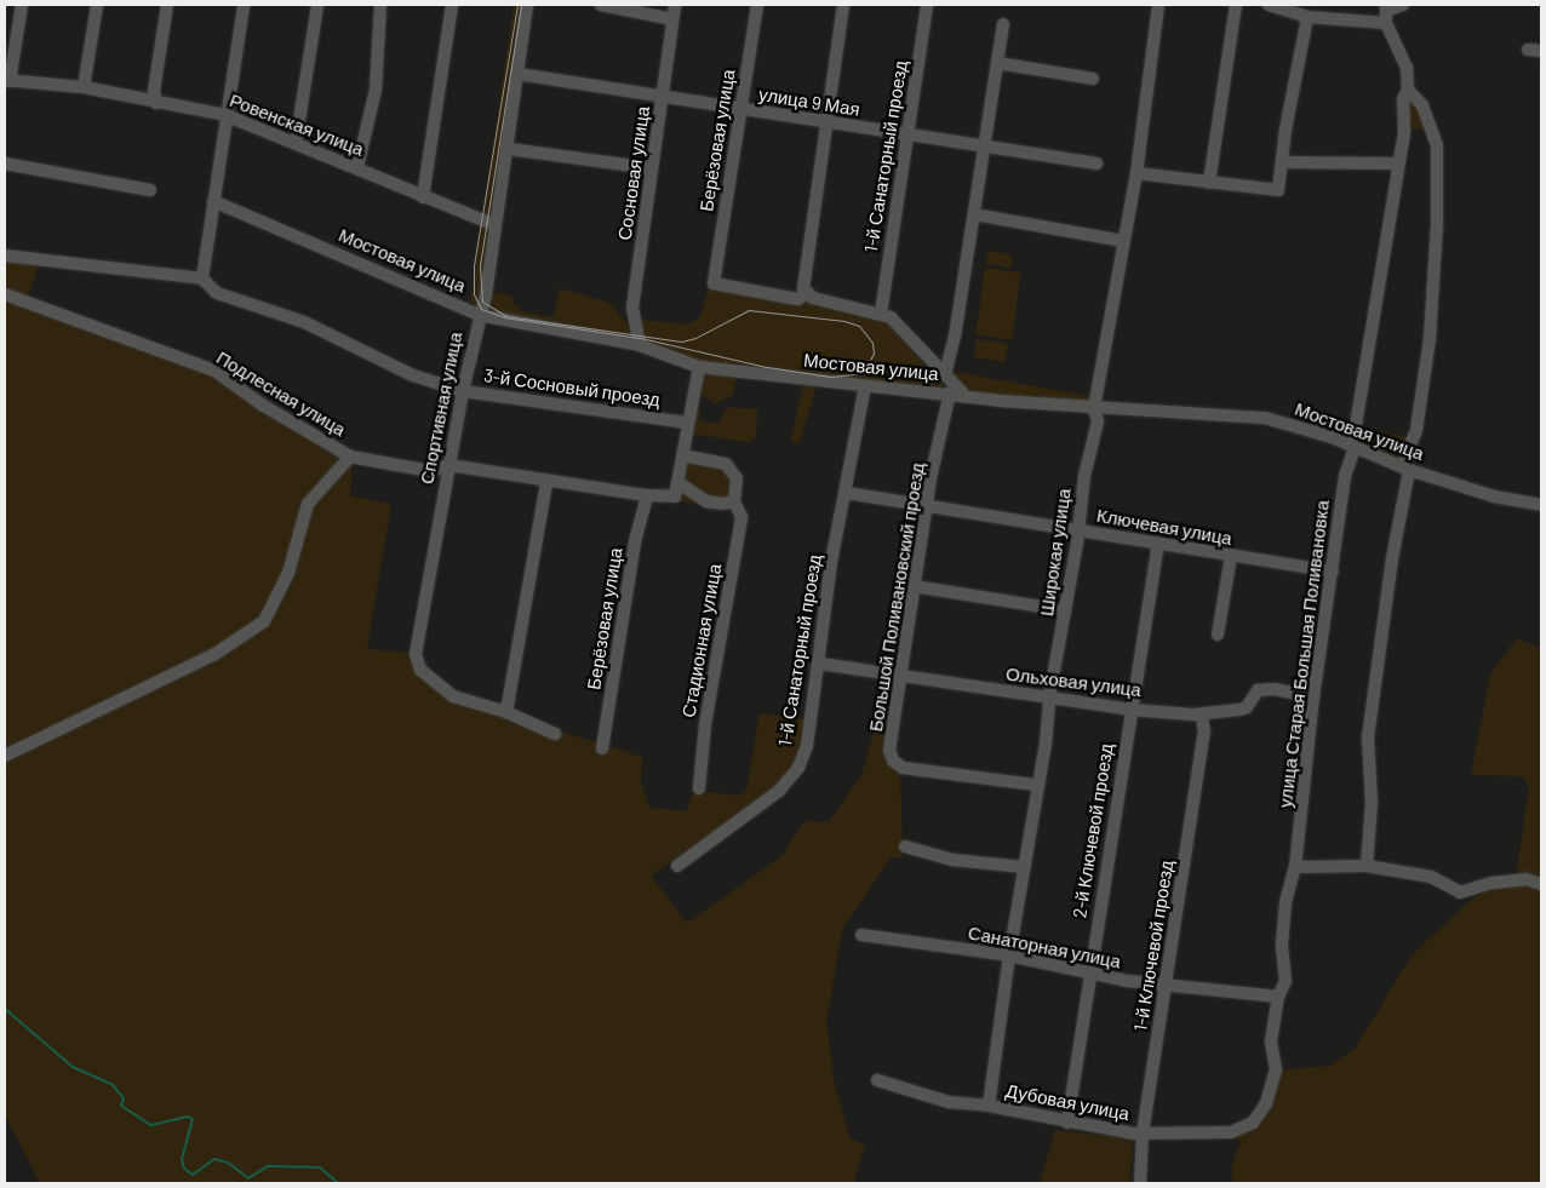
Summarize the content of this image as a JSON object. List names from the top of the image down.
{
  "streets": {
    "street": [
      "улица 9 Мая",
      "Ровенская улица",
      "Берёзовая улица",
      "1-й Санаторный проезд",
      "Сосновая улица",
      "Мостовая улица",
      "3-й Сосновый проезд",
      "Подлесная улица",
      "Спортивная улица",
      "Ключевая улица",
      "Широкая улица",
      "Большой Поливановский проезд",
      "Стадионная улица",
      "улица Старая Большая Поливановка",
      "Ольховая улица",
      "2-й Ключевой проезд",
      "1-й Ключевой проезд",
      "Санаторная улица",
      "Дубовая улица"
    ]
  },
  "crossings": [
    ["улица 9 Мая", "Берёзовая улица"],
    ["улица 9 Мая", "1-й Санаторный проезд"],
    ["улица 9 Мая", "Сосновая улица"],
    ["улица 9 Мая", "Спортивная улица"],
    ["Ровенская улица", "Спортивная улица"],
    ["Берёзовая улица", "Подлесная улица"],
    ["1-й Санаторный проезд", "Мостовая улица"],
    ["1-й Санаторный проезд", "Ключевая улица"],
    ["1-й Санаторный проезд", "Ольховая улица"],
    ["Сосновая улица", "Мостовая улица"],
    ["Мостовая улица", "Спортивная улица"],
    ["Мостовая улица", "Широкая улица"],
    ["Мостовая улица", "Большой Поливановский проезд"],
    ["Мостовая улица", "улица Старая Большая Поливановка"],
    ["3-й Сосновый проезд", "Спортивная улица"],
    ["Подлесная улица", "Спортивная улица"],
    ["Ключевая улица", "Широкая улица"],
    ["Ключевая улица", "Большой Поливановский проезд"],
    ["Ключевая улица", "улица Старая Большая Поливановка"],
    ["Ключевая улица", "2-й Ключевой проезд"],
    ["Широкая улица", "Большой Поливановский проезд"],
    ["Широкая улица", "Ольховая улица"],
    ["Широкая улица", "Санаторная улица"],
    ["Широкая улица", "Дубовая улица"],
    ["Большой Поливановский проезд", "Ольховая улица"],
    ["улица Старая Большая Поливановка", "Ольховая улица"],
    ["улица Старая Большая Поливановка", "Санаторная улица"],
    ["улица Старая Большая Поливановка", "Дубовая улица"],
    ["Ольховая улица", "2-й Ключевой проезд"],
    ["Ольховая улица", "1-й Ключевой проезд"],
    ["2-й Ключевой проезд", "Санаторная улица"],
    ["2-й Ключевой проезд", "Дубовая улица"],
    ["1-й Ключевой проезд", "Санаторная улица"],
    ["1-й Ключевой проезд", "Дубовая улица"]
  ]
}
